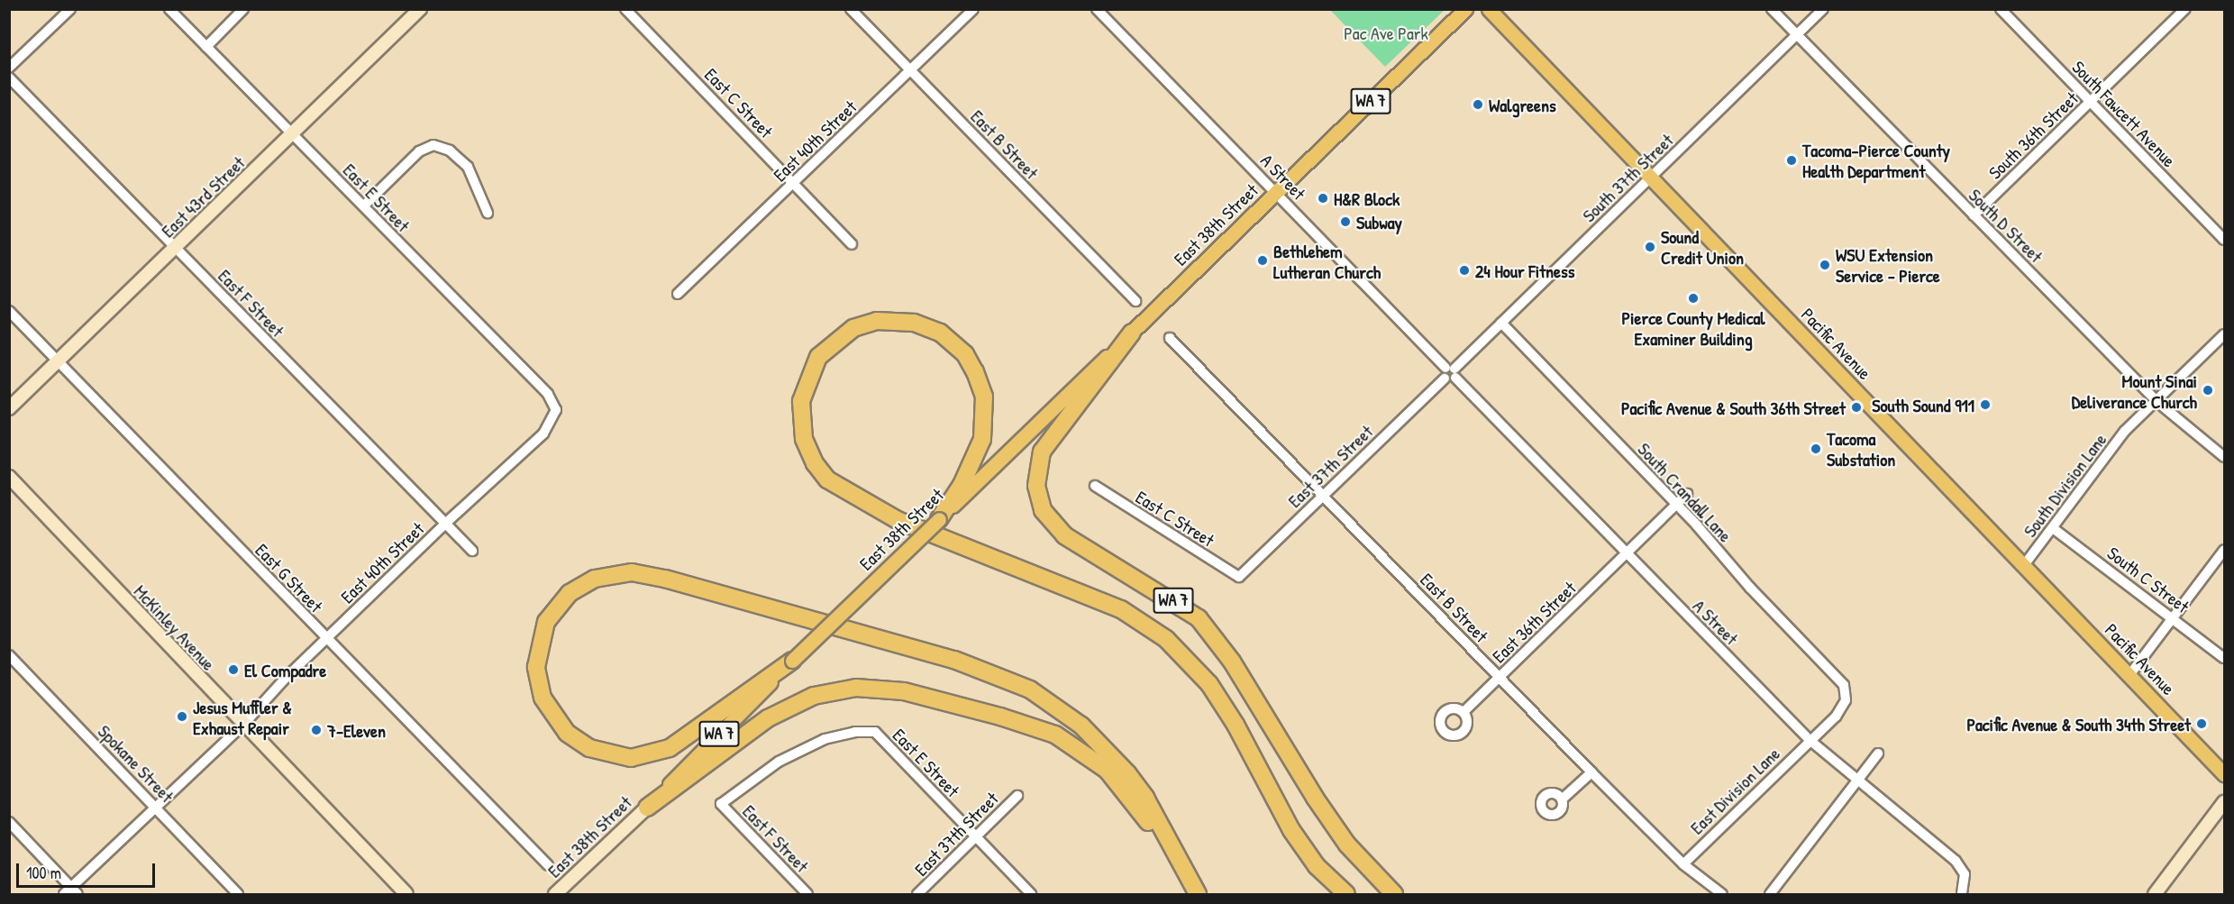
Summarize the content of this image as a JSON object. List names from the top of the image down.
{
  "streets": {
    "highway": ["WA 7"],
    "main road": [
      "East 43rd Street",
      "East 38th Street",
      "Pacific Avenue",
      "McKinley Avenue"
    ],
    "street": [
      "East C Street",
      "South Fawcett Avenue",
      "South 36th Street",
      "East 40th Street",
      "East B Street",
      "A Street",
      "South 37th Street",
      "East E Street",
      "South D Street",
      "East F Street",
      "East 37th Street",
      "South Division Lane",
      "South Crandall Lane",
      "East G Street",
      "South C Street",
      "East 36th Street",
      "Spokane Street",
      "East Division Lane"
    ]
  },
  "crossings": [
    ["WA 7", "A Street"],
    ["WA 7", "East 38th Street"],
    ["East C Street", "East 40th Street"],
    ["East C Street", "East 37th Street"],
    ["South Fawcett Avenue", "South 36th Street"],
    ["South 36th Street", "South D Street"],
    ["East 40th Street", "East B Street"],
    ["East 40th Street", "East E Street"],
    ["East 40th Street", "East F Street"],
    ["East 40th Street", "East G Street"],
    ["East 40th Street", "McKinley Avenue"],
    ["East 40th Street", "Spokane Street"],
    ["East B Street", "East 37th Street"],
    ["East B Street", "East 36th Street"],
    ["East B Street", "East Division Lane"],
    ["A Street", "South 37th Street"],
    ["A Street", "East 38th Street"],
    ["A Street", "East 37th Street"],
    ["A Street", "South Crandall Lane"],
    ["A Street", "East 36th Street"],
    ["A Street", "East Division Lane"],
    ["South 37th Street", "South D Street"],
    ["South 37th Street", "Pacific Avenue"],
    ["South 37th Street", "East 37th Street"],
    ["South 37th Street", "South Crandall Lane"],
    ["East 43rd Street", "East E Street"],
    ["East 43rd Street", "East F Street"],
    ["East 43rd Street", "East G Street"],
    ["East E Street", "East F Street"],
    ["East E Street", "East 37th Street"],
    ["South D Street", "South Division Lane"],
    ["Pacific Avenue", "South Division Lane"],
    ["South Division Lane", "South C Street"],
    ["South Crandall Lane", "East Division Lane"]
  ],
  "parks": ["Pac Ave Park"],
  "places": [
    "Walgreens",
    "Tacoma-Pierce County Health Department",
    "H&R Block",
    "Subway",
    "Sound Credit Union",
    "Bethlehem Lutheran Church",
    "WSU Extension Service - Pierce",
    "24 Hour Fitness",
    "Pierce County Medical Examiner Building",
    "Mount Sinai Deliverance Church",
    "South Sound 911",
    "Pacific Avenue & South 36th Street",
    "Tacoma Substation",
    "El Compadre",
    "Jesus Muffler & Exhaust Repair",
    "Pacific Avenue & South 34th Street",
    "7-Eleven"
  ],
  "scale_bar": "100 m"
}
